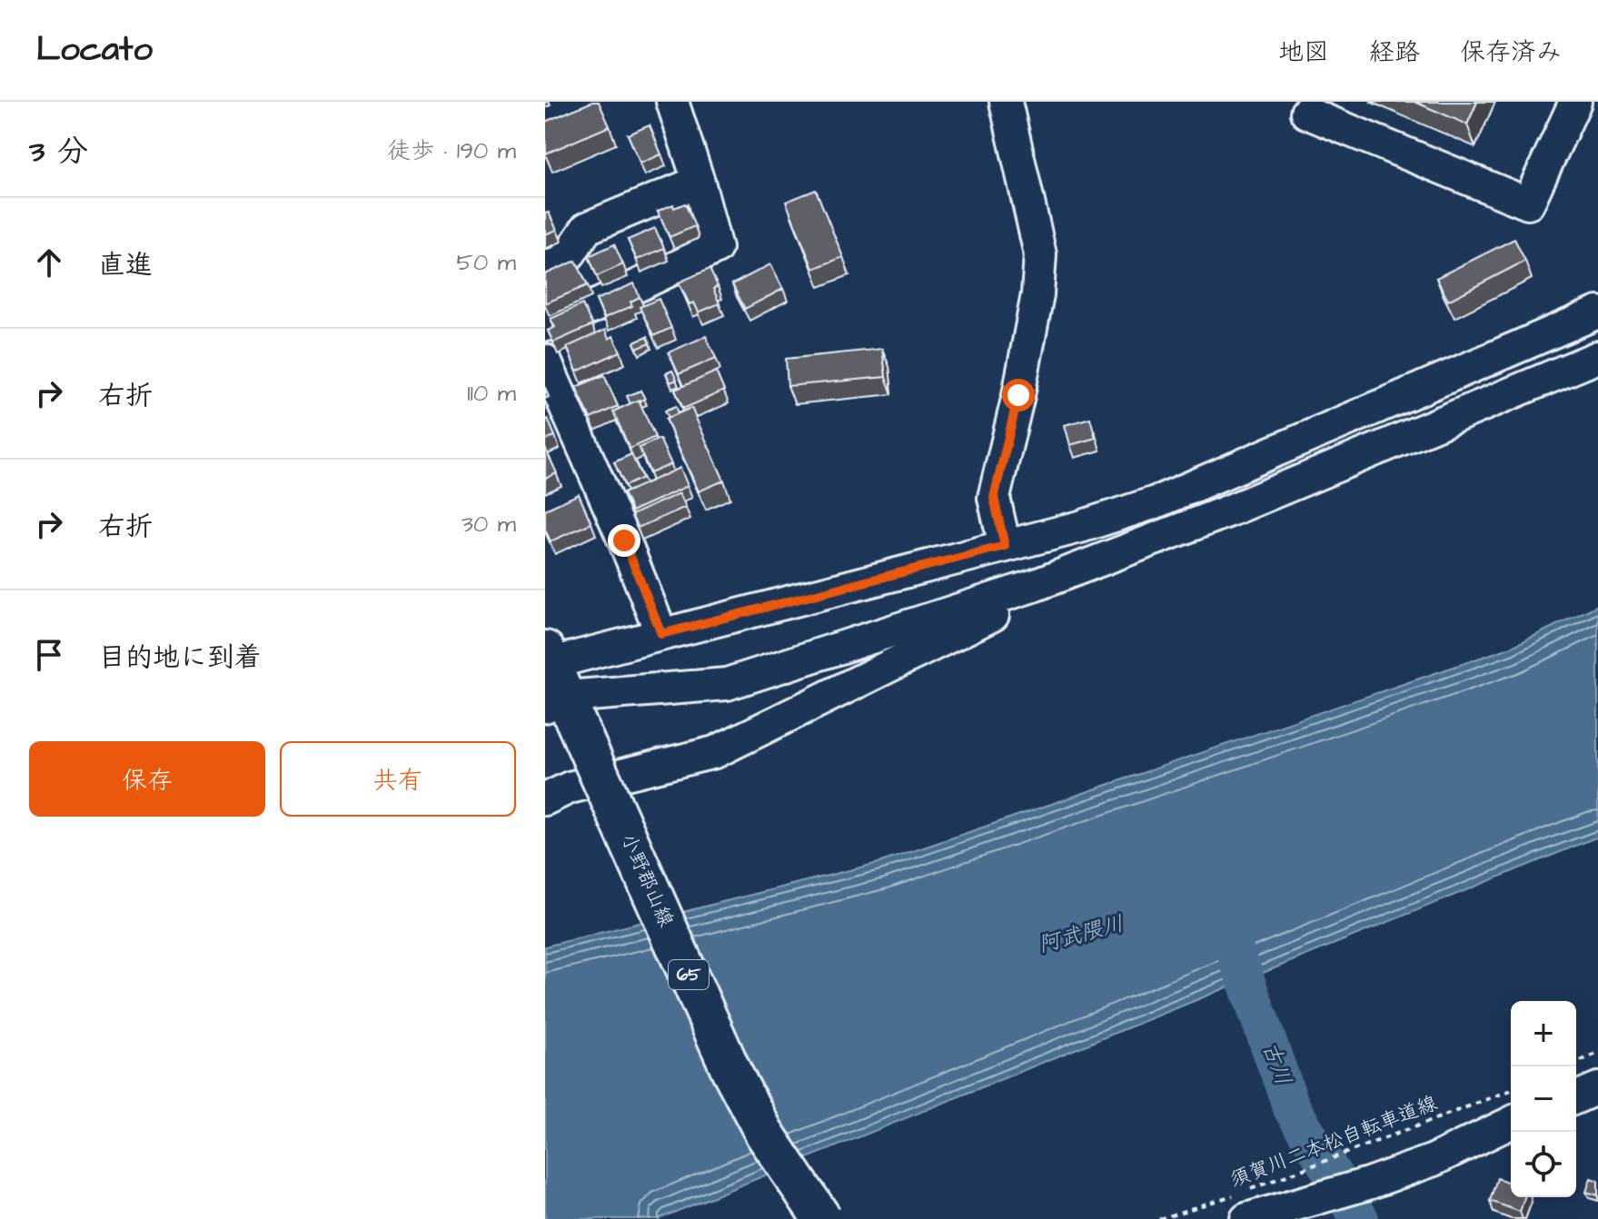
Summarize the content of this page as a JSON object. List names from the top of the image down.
{
  "streets": {
    "main road": ["小野郡山線", "65"],
    "path": ["須賀川二本松自転車道線"]
  },
  "water": ["阿武隈川", "古川"],
  "page": {
    "header": "Locato",
    "nav": ["地図", "経路", "保存済み"],
    "heading": ["3 分", "徒歩 · 190 m"],
    "list": [
      ["直進", "50 m"],
      ["右折", "110 m"],
      ["右折", "30 m"],
      "目的地に到着"
    ],
    "buttons": ["保存", "共有"],
    "map_buttons": ["+", "−"]
  }
}
